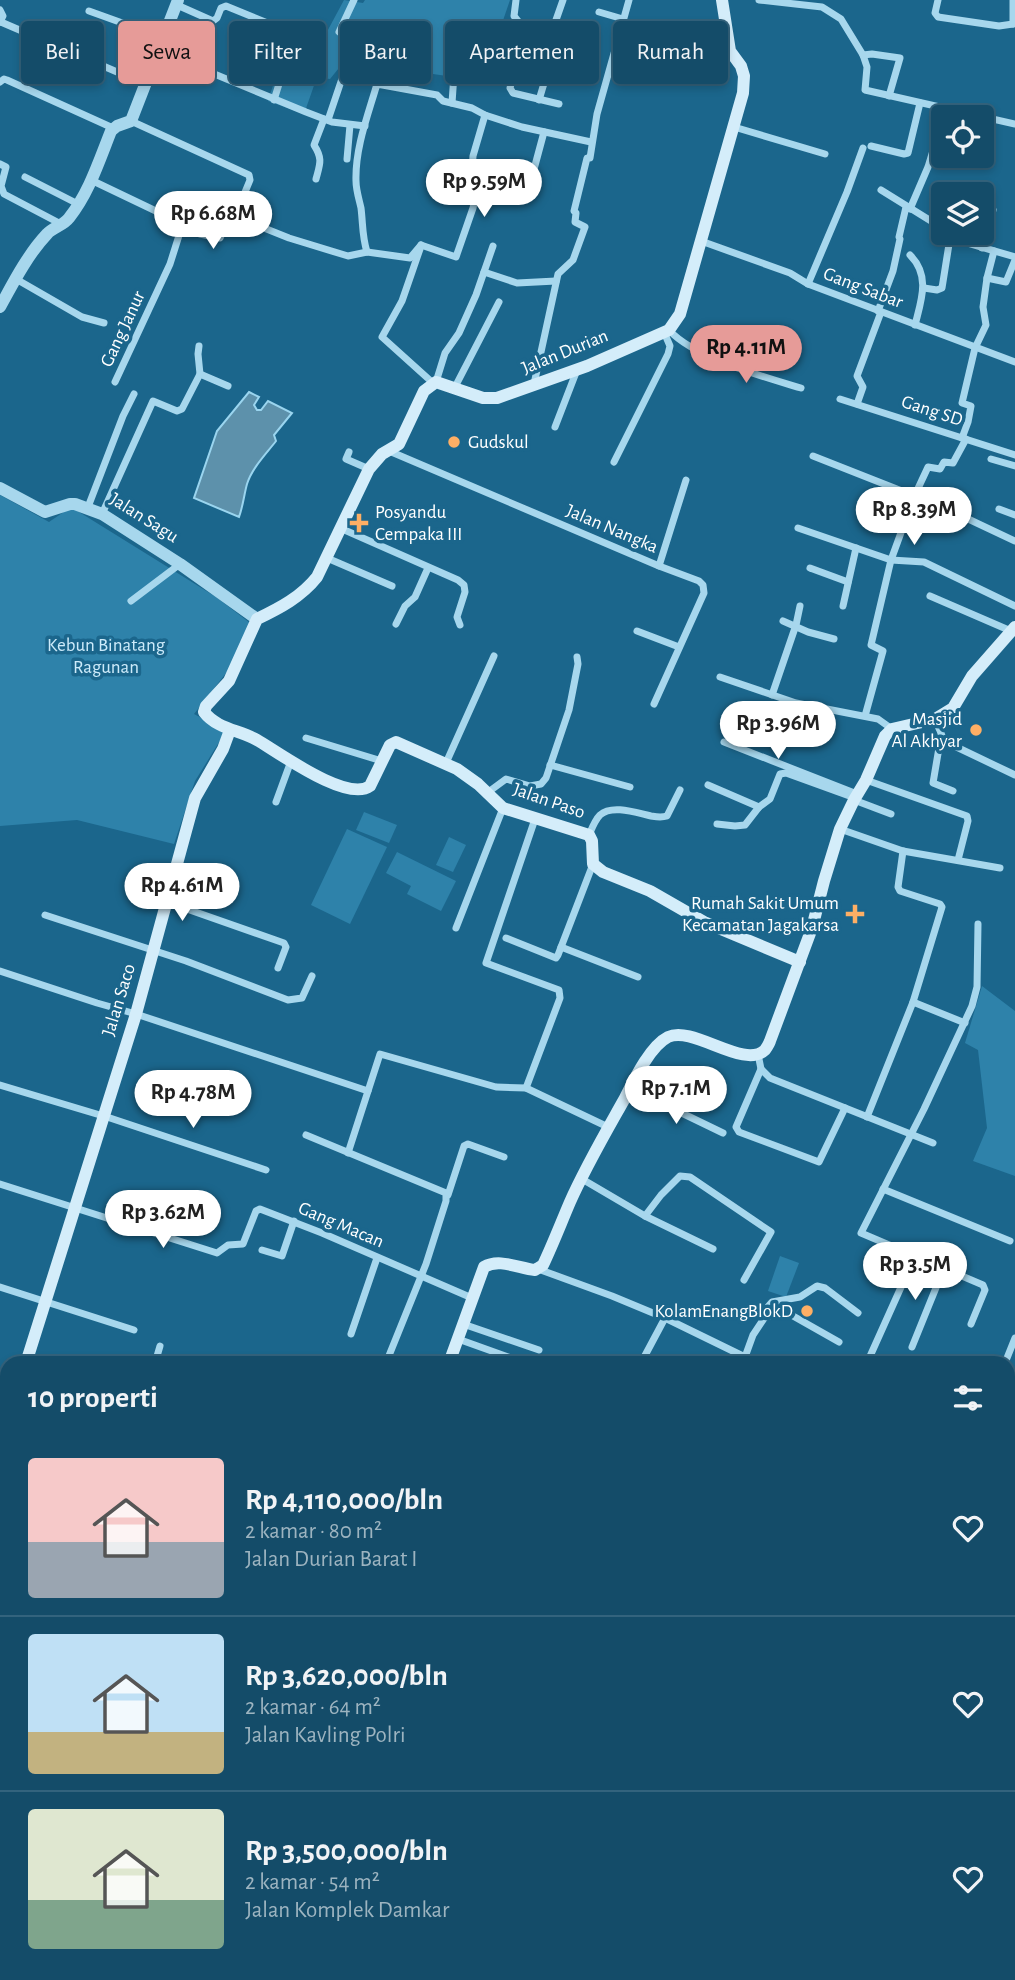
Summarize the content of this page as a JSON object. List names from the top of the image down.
{
  "streets": {
    "main road": ["Jalan Durian", "Jalan Paso", "Jalan Saco"],
    "street": [
      "Gang Sabar",
      "Gang Janur",
      "Gang SD",
      "Jalan Sagu",
      "Jalan Nangka",
      "Gang Macan"
    ]
  },
  "crossings": [
    ["Jalan Sagu", "Jalan Paso"],
    ["Jalan Paso", "Jalan Saco"],
    ["Jalan Saco", "Gang Macan"]
  ],
  "parks": ["Kebun Binatang Ragunan"],
  "places": {
    "other": ["Gudskul", "Masjid Al Akhyar", "KolamEnangBlokD"],
    "health": ["Posyandu Cempaka III", "Rumah Sakit Umum Kecamatan Jagakarsa"]
  },
  "page": {
    "chip": [
      "Beli",
      "Sewa",
      "Filter",
      "Baru",
      "Apartemen",
      "Rumah"
    ],
    "price": [
      "Rp 9.59M",
      "Rp 6.68M",
      "Rp 4.11M",
      "Rp 8.39M",
      "Rp 3.96M",
      "Rp 4.61M",
      "Rp 7.1M",
      "Rp 4.78M",
      "Rp 3.62M",
      "Rp 3.5M"
    ],
    "heading": "10 properti",
    "list": [
      {
        "name": "Rp 4,110,000/bln",
        "note": "2 kamar · 80 m² · Jalan Durian Barat I"
      },
      {
        "name": "Rp 3,620,000/bln",
        "note": "2 kamar · 64 m² · Jalan Kavling Polri"
      },
      {
        "name": "Rp 3,500,000/bln",
        "note": "2 kamar · 54 m² · Jalan Komplek Damkar"
      }
    ]
  }
}
